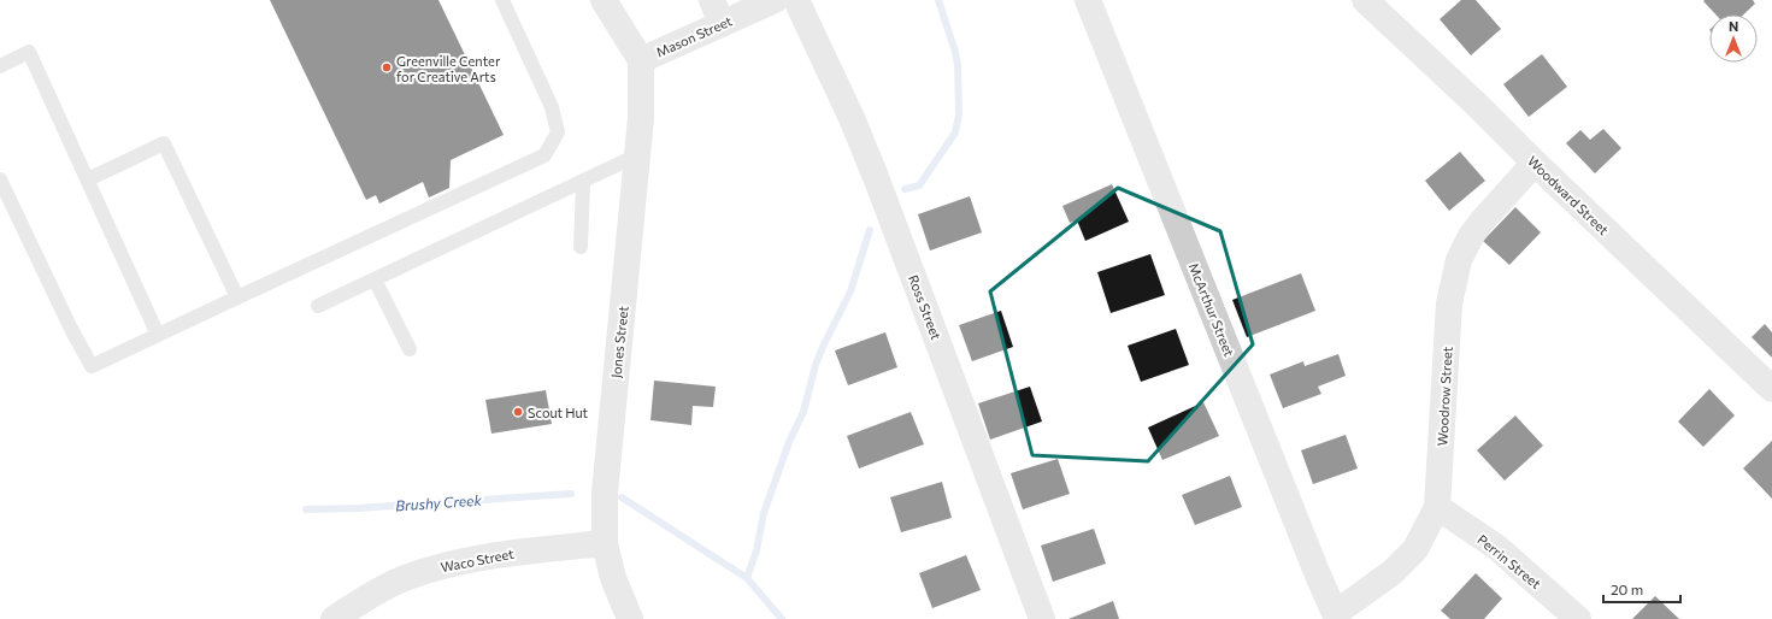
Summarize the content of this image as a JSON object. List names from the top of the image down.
{
  "streets": {
    "street": [
      "Mason Street",
      "Woodward Street",
      "Ross Street",
      "McArthur Street",
      "Jones Street",
      "Woodrow Street",
      "Waco Street",
      "Perrin Street"
    ]
  },
  "crossings": [
    ["Mason Street", "Jones Street"],
    ["Woodward Street", "Woodrow Street"],
    ["McArthur Street", "Woodrow Street"],
    ["Jones Street", "Waco Street"],
    ["Woodrow Street", "Perrin Street"]
  ],
  "water": ["Brushy Creek"],
  "places": ["Greenville Center for Creative Arts", "Scout Hut"],
  "scale_bar": "20 m",
  "north": "top"
}
